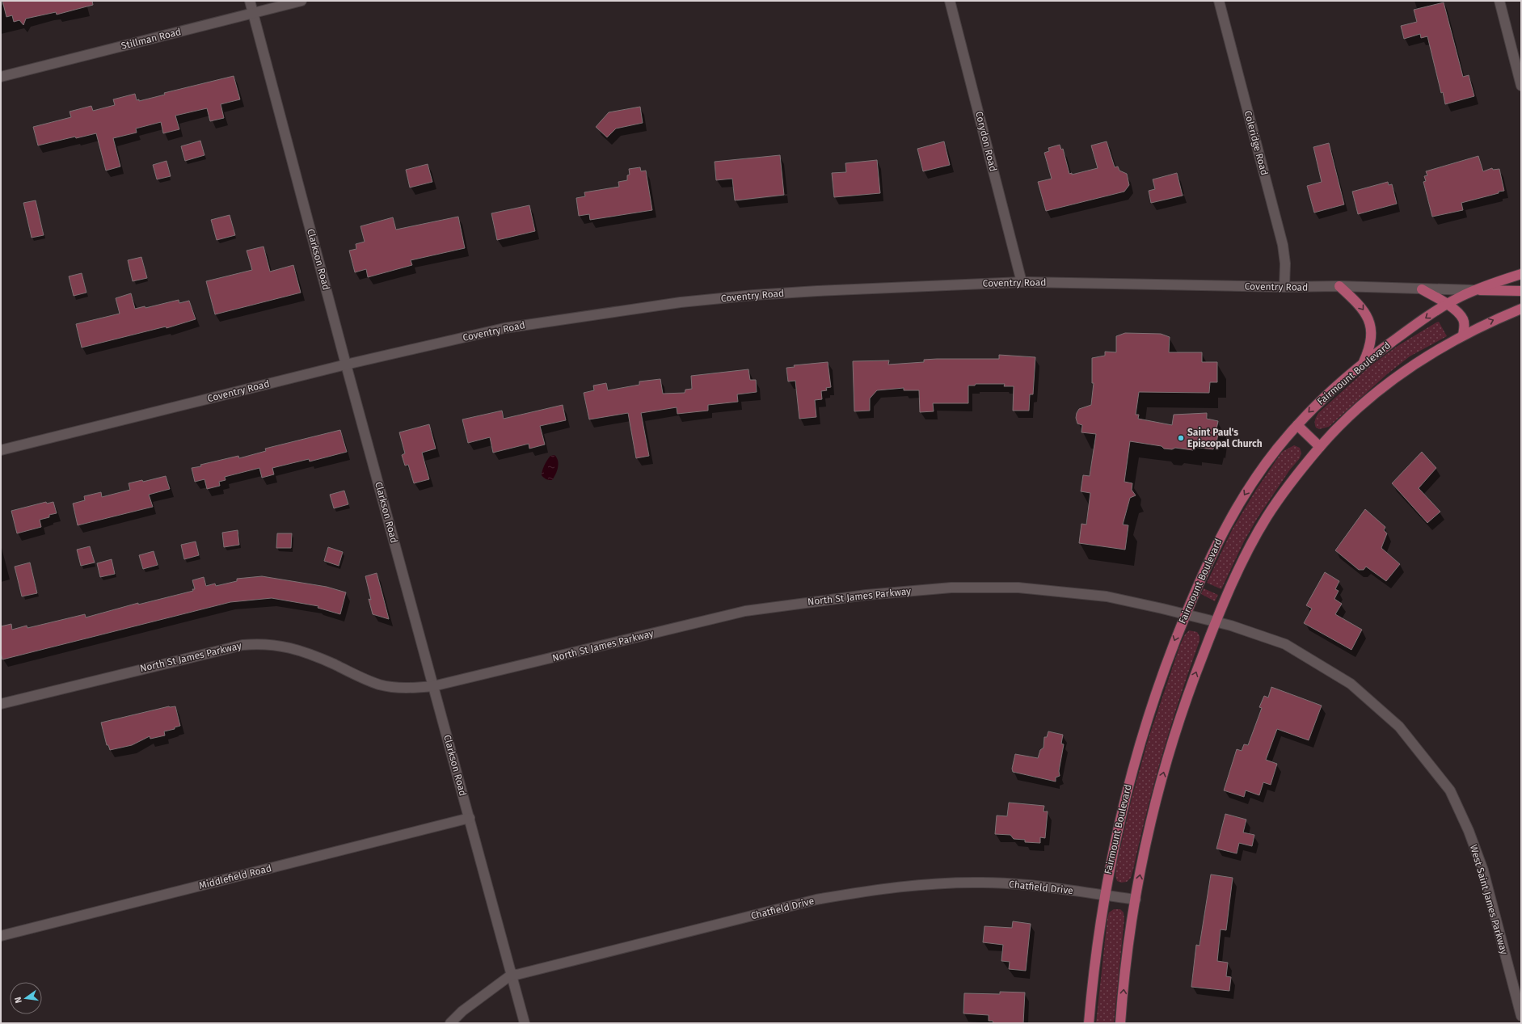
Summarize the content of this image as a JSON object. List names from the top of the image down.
{
  "streets": {
    "main road": ["Coventry Road", "Fairmount Boulevard"],
    "street": [
      "Stillman Road",
      "Corydon Road",
      "Coleridge Road",
      "Clarkson Road",
      "North St James Parkway",
      "Middlefield Road",
      "Chatfield Drive",
      "West Saint James Parkway"
    ]
  },
  "crossings": [
    ["Stillman Road", "Clarkson Road"],
    ["Corydon Road", "Coventry Road"],
    ["Coleridge Road", "Coventry Road"],
    ["Clarkson Road", "Coventry Road"],
    ["Clarkson Road", "North St James Parkway"],
    ["Clarkson Road", "Middlefield Road"],
    ["Clarkson Road", "Chatfield Drive"],
    ["Coventry Road", "Fairmount Boulevard"],
    ["Fairmount Boulevard", "North St James Parkway"],
    ["Fairmount Boulevard", "Chatfield Drive"],
    ["North St James Parkway", "West Saint James Parkway"]
  ],
  "places": ["Saint Paul's Episcopal Church"],
  "north": "left"
}
